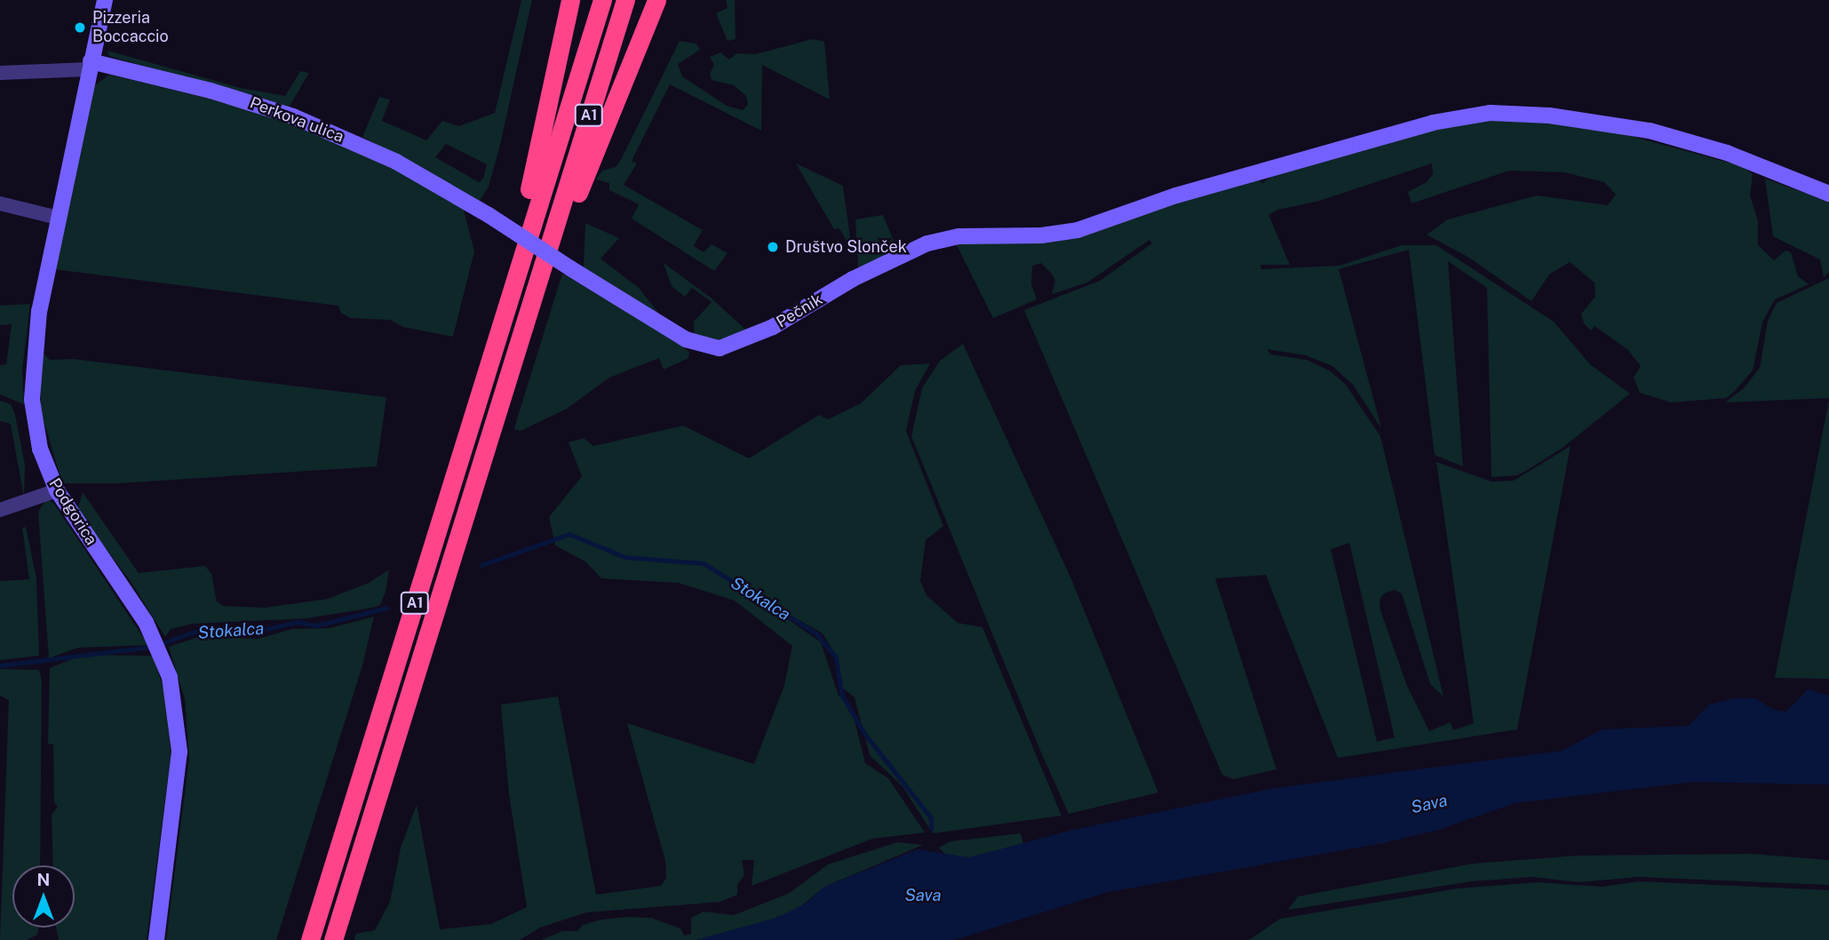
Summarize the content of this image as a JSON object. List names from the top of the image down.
{
  "streets": {
    "highway": ["A1"],
    "street": ["Perkova ulica", "Pečnik", "Podgorica"]
  },
  "crossings": [
    ["Perkova ulica", "Pečnik"],
    ["Perkova ulica", "Podgorica"]
  ],
  "water": ["Stokalca", "Sava"],
  "places": ["Pizzeria Boccaccio", "Društvo Slonček"],
  "north": "top"
}
